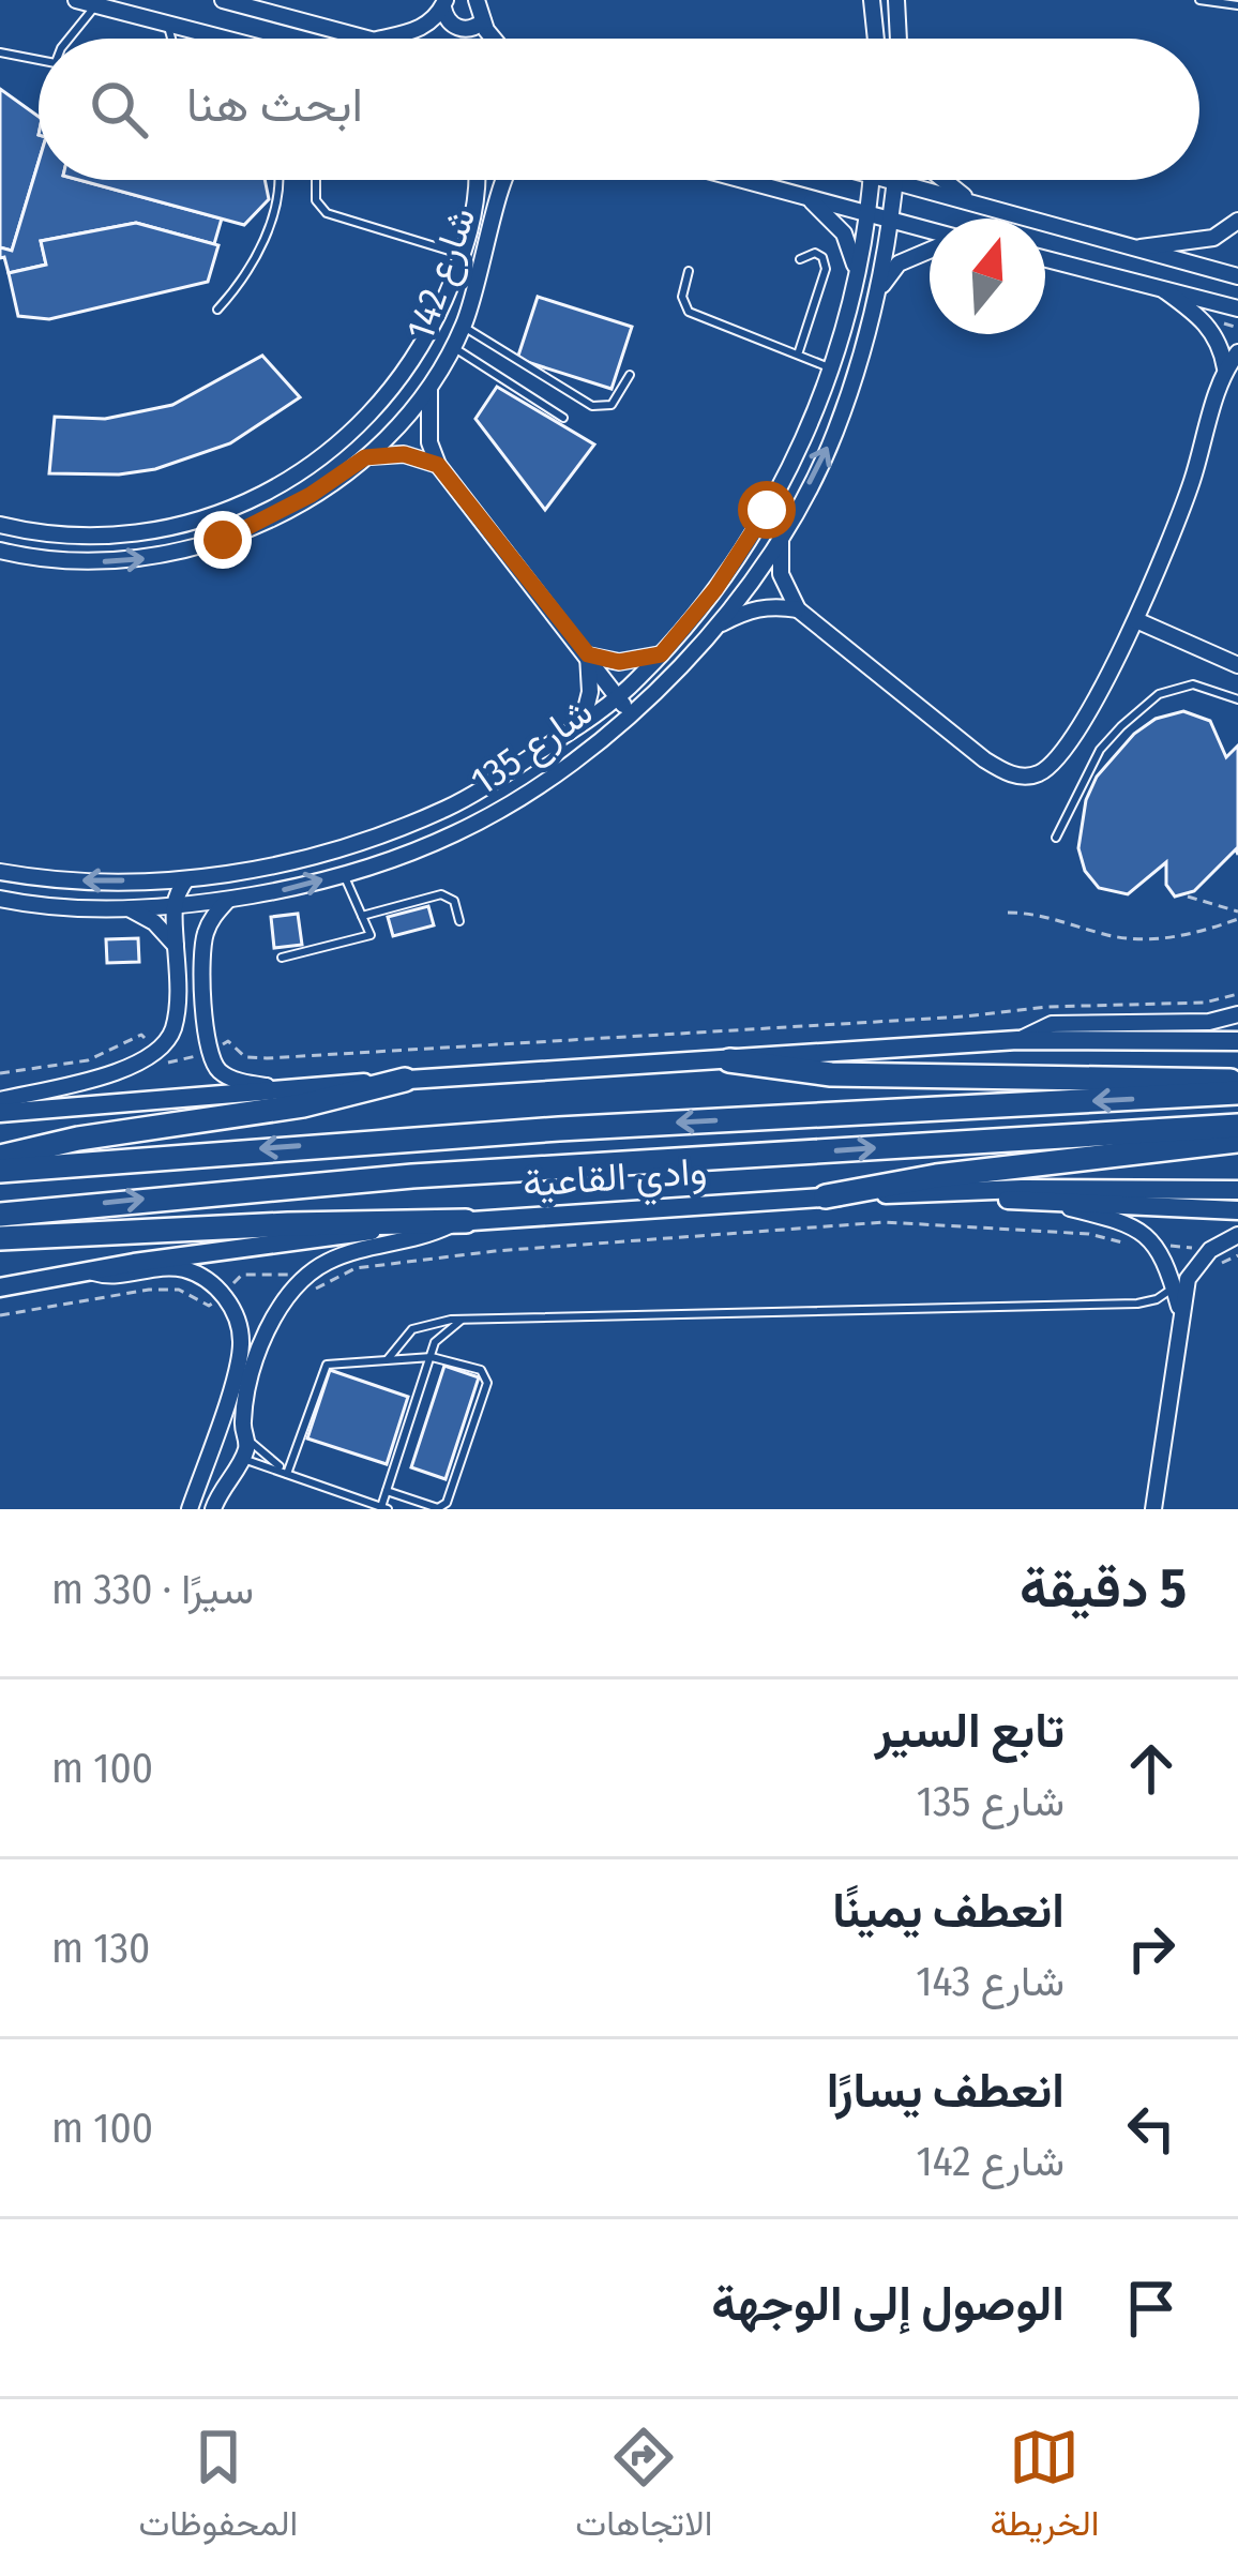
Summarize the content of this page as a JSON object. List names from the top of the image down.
{
  "streets": {
    "main road": ["وادي القاعية"],
    "street": ["شارع 142", "شارع 135"]
  },
  "north": "top",
  "page": {
    "search": "ابحث هنا",
    "heading": ["5 دقيقة", "سيرًا · 330 m"],
    "list": [
      ["تابع السير", "شارع 135", "100 m"],
      ["انعطف يمينًا", "شارع 143", "130 m"],
      ["انعطف يسارًا", "شارع 142", "100 m"],
      "الوصول إلى الوجهة"
    ],
    "nav": ["الخريطة", "الاتجاهات", "المحفوظات"]
  }
}
